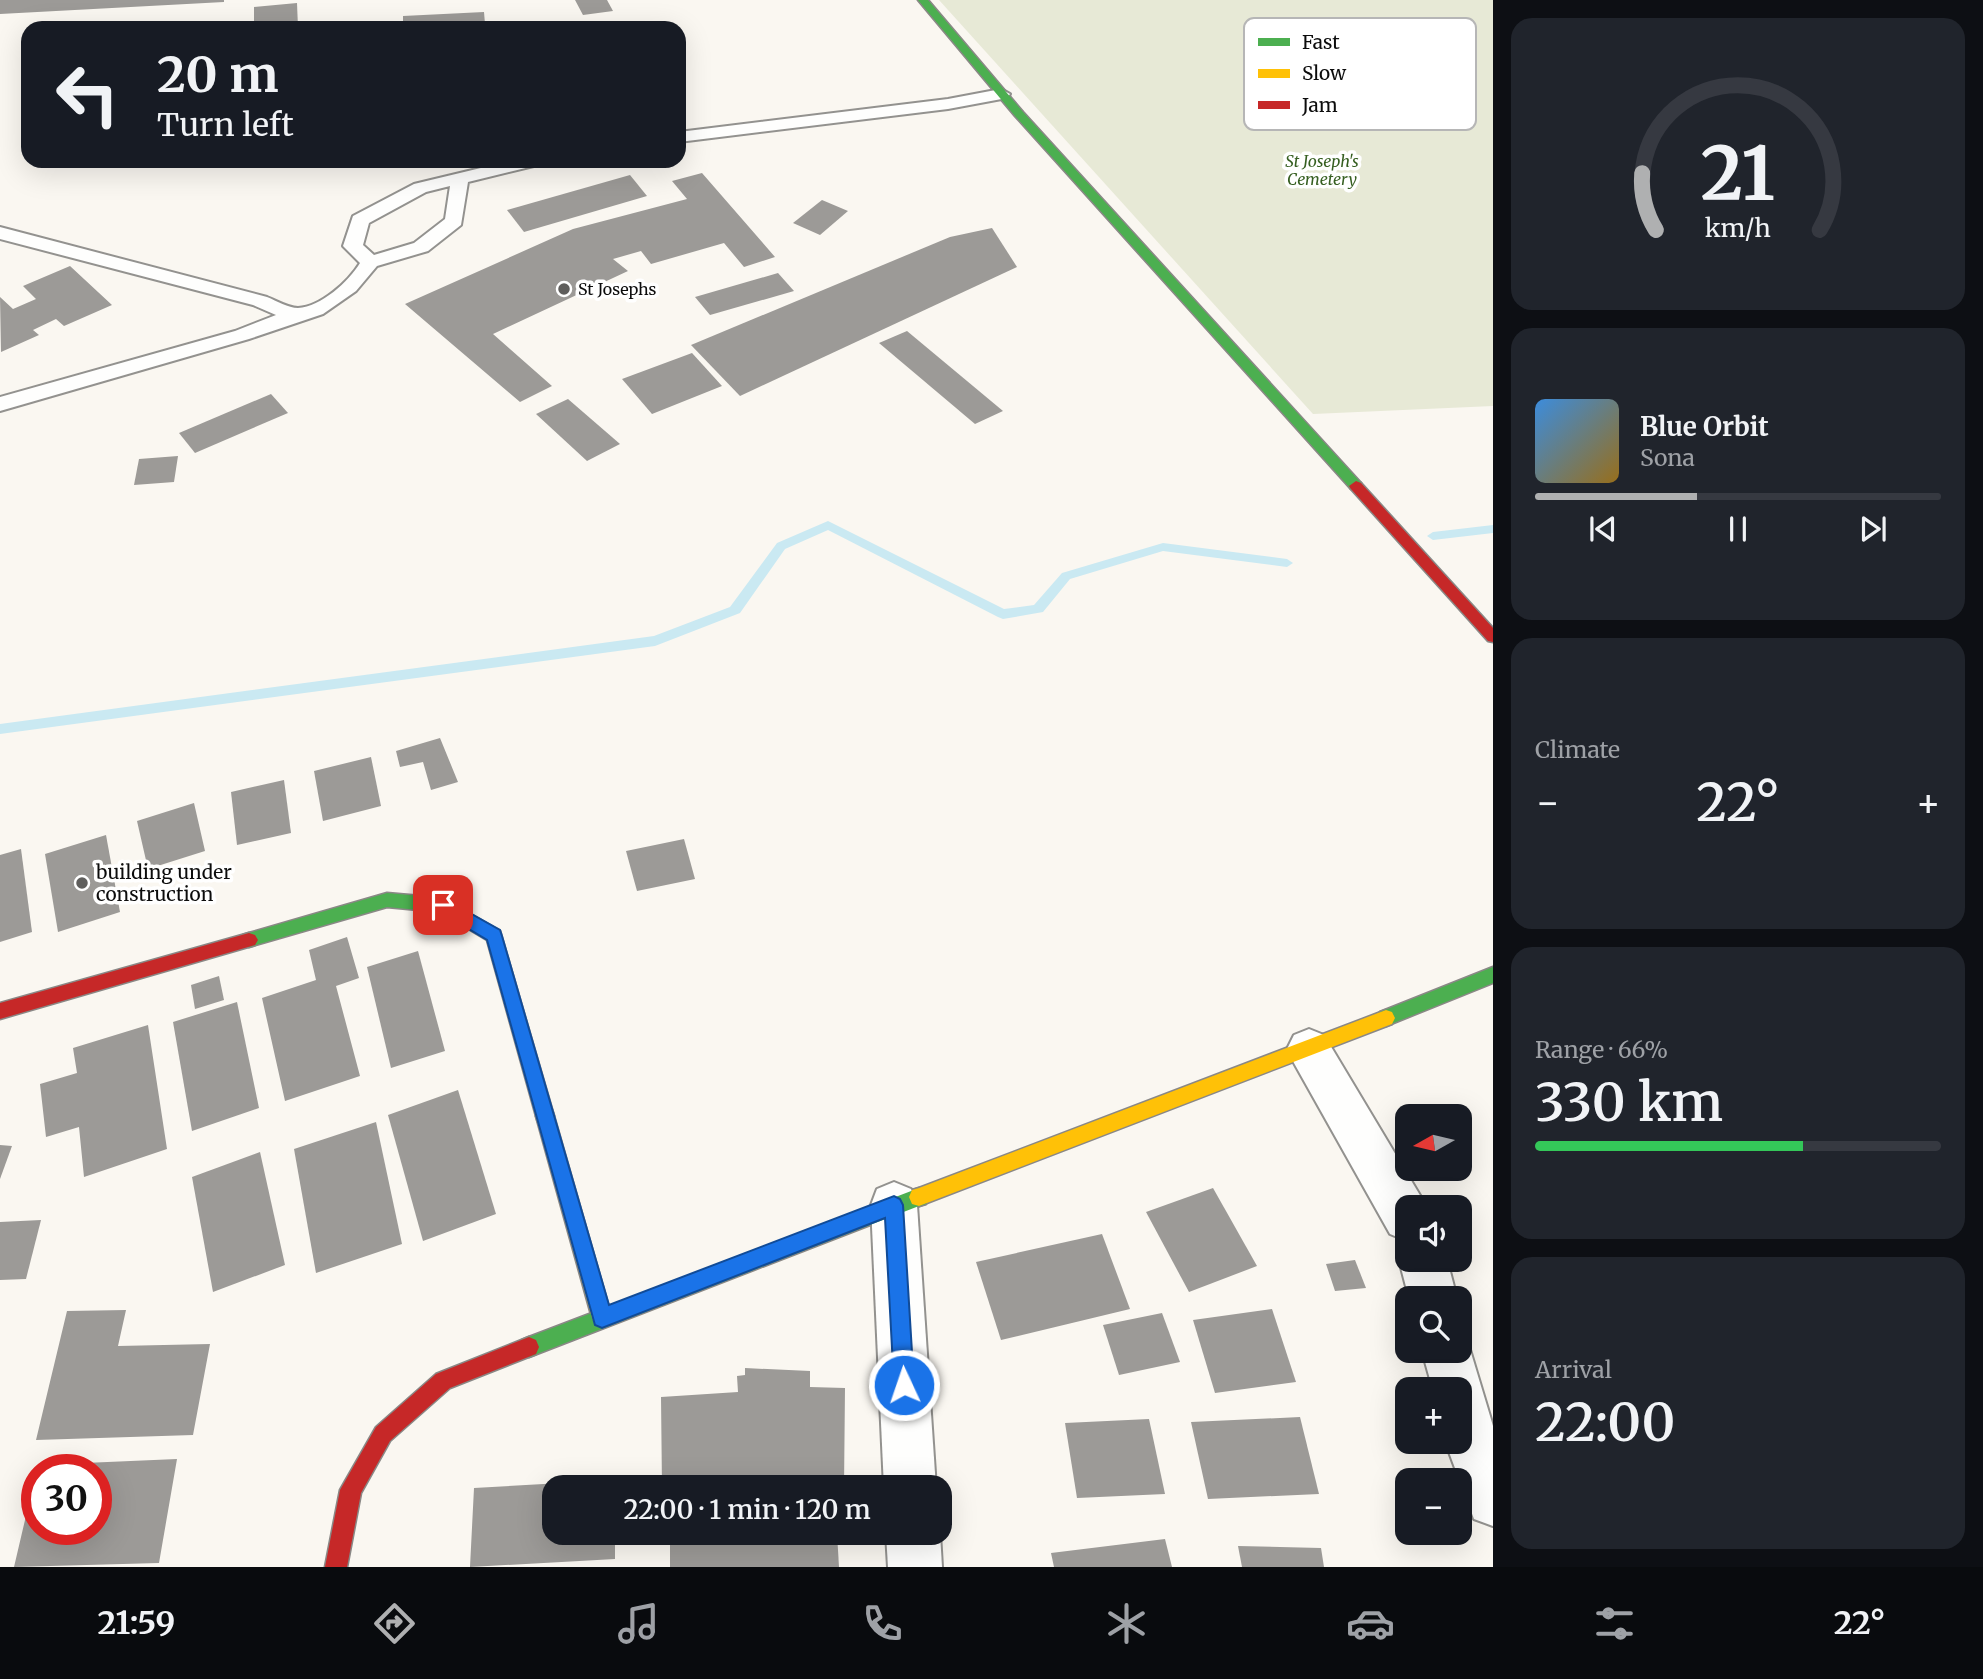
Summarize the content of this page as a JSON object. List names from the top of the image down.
{
  "parks": ["St Joseph's Cemetery"],
  "places": ["St Josephs", "building under construction"],
  "legend": ["Fast", "Slow", "Jam"],
  "north": "left",
  "page": {
    "turn": ["20 m", "Turn left"],
    "song": ["Blue Orbit", "Sona"],
    "tile": [
      "Climate",
      ["Range · 66%", "330 km"],
      ["Arrival", "22:00"]
    ],
    "heat": ["−", "22°", "+"],
    "map_buttons": ["+", "−"],
    "limit": "30",
    "trip": "22:00 · 1 min · 120 m",
    "tabs": ["21:59", "22°"],
    "gauge": ["21", "km/h"]
  }
}
